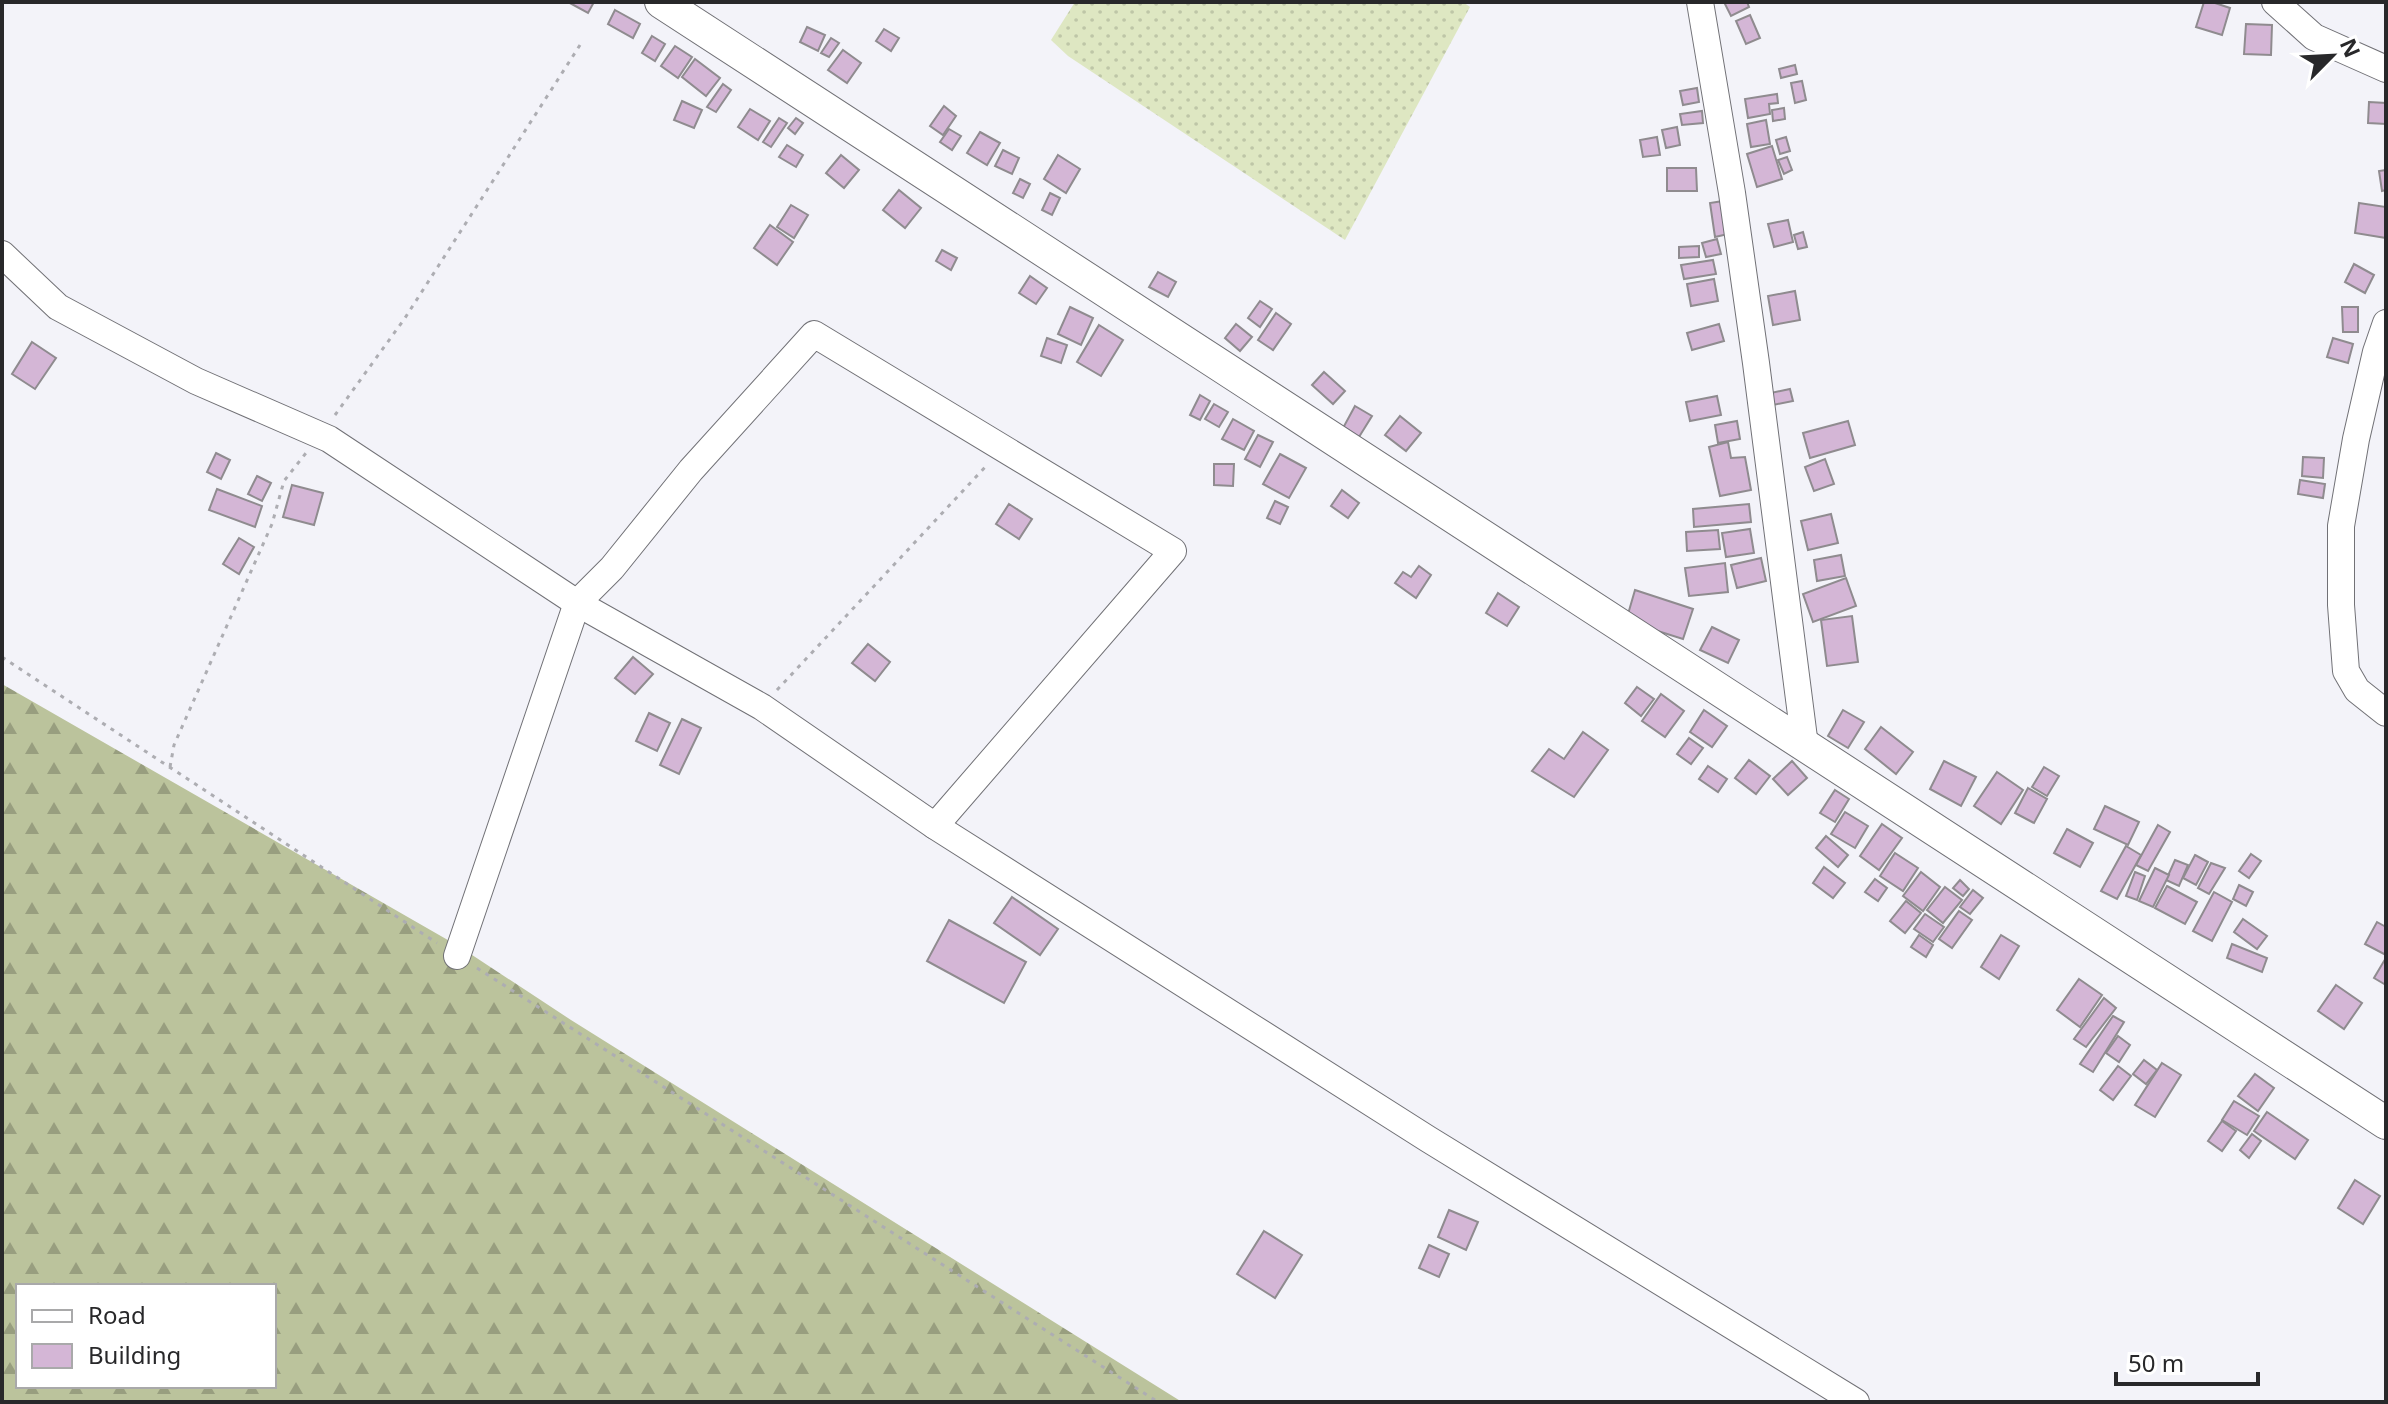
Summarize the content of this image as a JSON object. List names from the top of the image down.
{
  "legend": ["Road", "Building"],
  "scale_bar": "50 m",
  "north": "top right"
}
